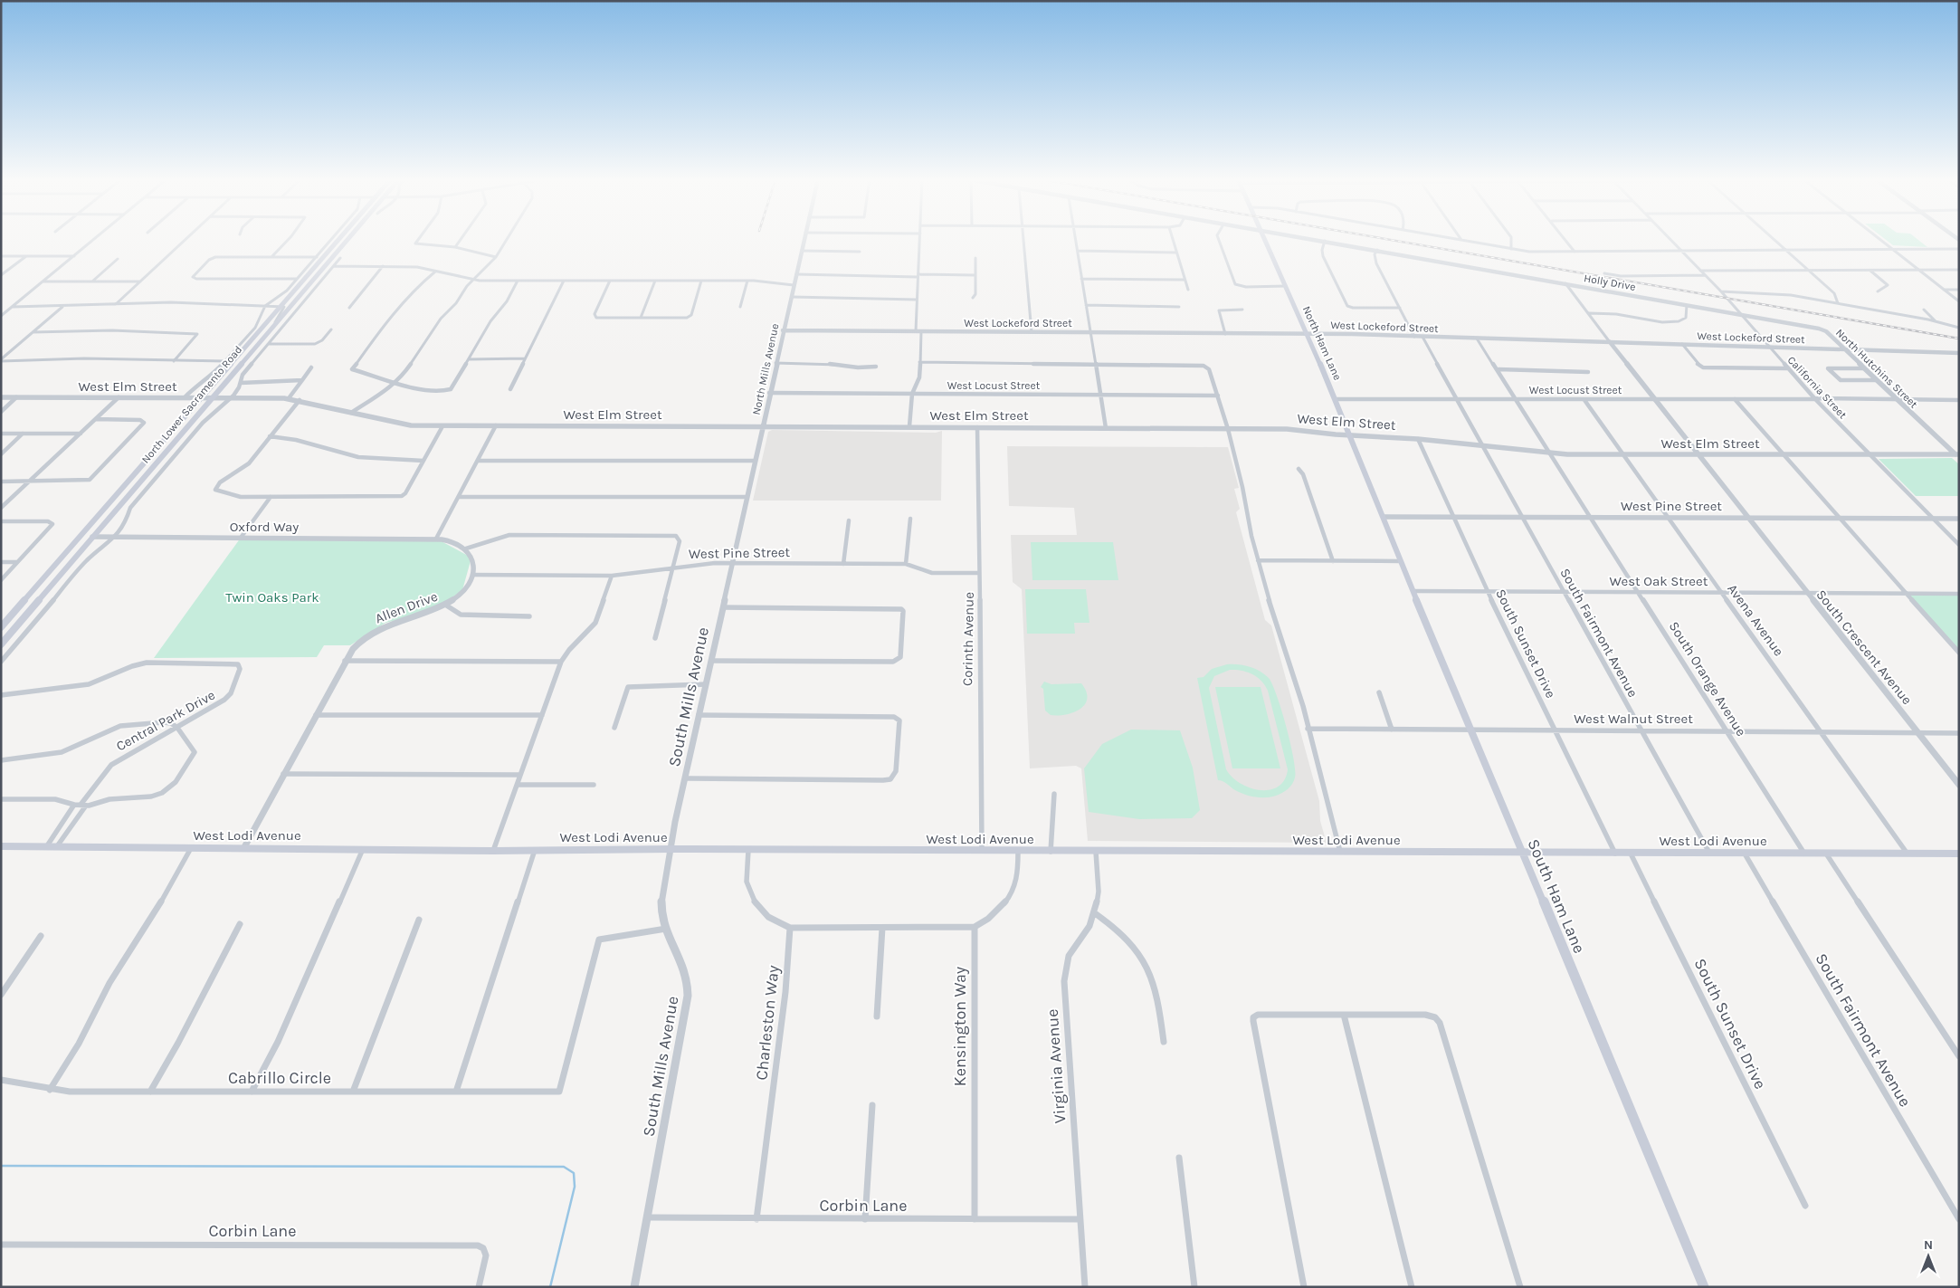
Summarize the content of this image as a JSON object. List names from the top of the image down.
{
  "streets": {
    "main road": [
      "North Ham Lane",
      "North Lower Sacramento Road",
      "West Lodi Avenue",
      "South Ham Lane"
    ],
    "street": [
      "Holly Drive",
      "West Lockeford Street",
      "North Hutchins Street",
      "North Mills Avenue",
      "West Locust Street",
      "West Elm Street",
      "California Street",
      "West Pine Street",
      "Oxford Way",
      "West Oak Street",
      "Allen Drive",
      "Avena Avenue",
      "South Fairmont Avenue",
      "Corinth Avenue",
      "South Sunset Drive",
      "South Crescent Avenue",
      "South Orange Avenue",
      "South Mills Avenue",
      "West Walnut Street",
      "Central Park Drive",
      "Charleston Way",
      "Kensington Way",
      "Virginia Avenue",
      "Cabrillo Circle",
      "Corbin Lane"
    ]
  },
  "crossings": [
    ["Holly Drive", "North Hutchins Street"],
    ["Holly Drive", "California Street"],
    ["West Lockeford Street", "North Ham Lane"],
    ["West Lockeford Street", "North Hutchins Street"],
    ["West Lockeford Street", "North Mills Avenue"],
    ["West Lockeford Street", "California Street"],
    ["West Lockeford Street", "South Fairmont Avenue"],
    ["West Lockeford Street", "South Crescent Avenue"],
    ["West Lockeford Street", "South Orange Avenue"],
    ["North Ham Lane", "West Locust Street"],
    ["North Ham Lane", "West Elm Street"],
    ["North Ham Lane", "West Pine Street"],
    ["North Ham Lane", "South Ham Lane"],
    ["North Hutchins Street", "West Locust Street"],
    ["North Hutchins Street", "West Elm Street"],
    ["North Hutchins Street", "California Street"],
    ["North Mills Avenue", "West Locust Street"],
    ["North Mills Avenue", "West Elm Street"],
    ["North Mills Avenue", "West Pine Street"],
    ["North Mills Avenue", "South Mills Avenue"],
    ["West Locust Street", "California Street"],
    ["West Locust Street", "Avena Avenue"],
    ["West Locust Street", "South Fairmont Avenue"],
    ["West Locust Street", "South Crescent Avenue"],
    ["West Locust Street", "South Orange Avenue"],
    ["West Elm Street", "California Street"],
    ["West Elm Street", "North Lower Sacramento Road"],
    ["West Elm Street", "Avena Avenue"],
    ["West Elm Street", "South Fairmont Avenue"],
    ["West Elm Street", "Corinth Avenue"],
    ["West Elm Street", "South Sunset Drive"],
    ["West Elm Street", "South Crescent Avenue"],
    ["West Elm Street", "South Orange Avenue"],
    ["California Street", "West Pine Street"],
    ["North Lower Sacramento Road", "Oxford Way"],
    ["West Pine Street", "Allen Drive"],
    ["West Pine Street", "Avena Avenue"],
    ["West Pine Street", "South Fairmont Avenue"],
    ["West Pine Street", "Corinth Avenue"],
    ["West Pine Street", "South Sunset Drive"],
    ["West Pine Street", "South Crescent Avenue"],
    ["West Pine Street", "South Orange Avenue"],
    ["West Pine Street", "South Mills Avenue"],
    ["West Pine Street", "South Ham Lane"],
    ["West Oak Street", "Avena Avenue"],
    ["West Oak Street", "South Fairmont Avenue"],
    ["West Oak Street", "South Sunset Drive"],
    ["West Oak Street", "South Crescent Avenue"],
    ["West Oak Street", "South Orange Avenue"],
    ["West Oak Street", "South Ham Lane"],
    ["Allen Drive", "West Lodi Avenue"],
    ["Avena Avenue", "West Walnut Street"],
    ["Avena Avenue", "West Lodi Avenue"],
    ["South Fairmont Avenue", "West Walnut Street"],
    ["South Fairmont Avenue", "West Lodi Avenue"],
    ["Corinth Avenue", "West Lodi Avenue"],
    ["South Sunset Drive", "West Walnut Street"],
    ["South Sunset Drive", "West Lodi Avenue"],
    ["South Crescent Avenue", "West Walnut Street"],
    ["South Orange Avenue", "West Walnut Street"],
    ["South Orange Avenue", "West Lodi Avenue"],
    ["South Mills Avenue", "West Lodi Avenue"],
    ["South Mills Avenue", "Cabrillo Circle"],
    ["South Mills Avenue", "Corbin Lane"],
    ["West Walnut Street", "South Ham Lane"],
    ["Central Park Drive", "West Lodi Avenue"],
    ["West Lodi Avenue", "South Ham Lane"],
    ["West Lodi Avenue", "Virginia Avenue"],
    ["Charleston Way", "Corbin Lane"],
    ["Kensington Way", "Corbin Lane"],
    ["Virginia Avenue", "Corbin Lane"]
  ],
  "parks": ["Twin Oaks Park"],
  "north": "top"
}
